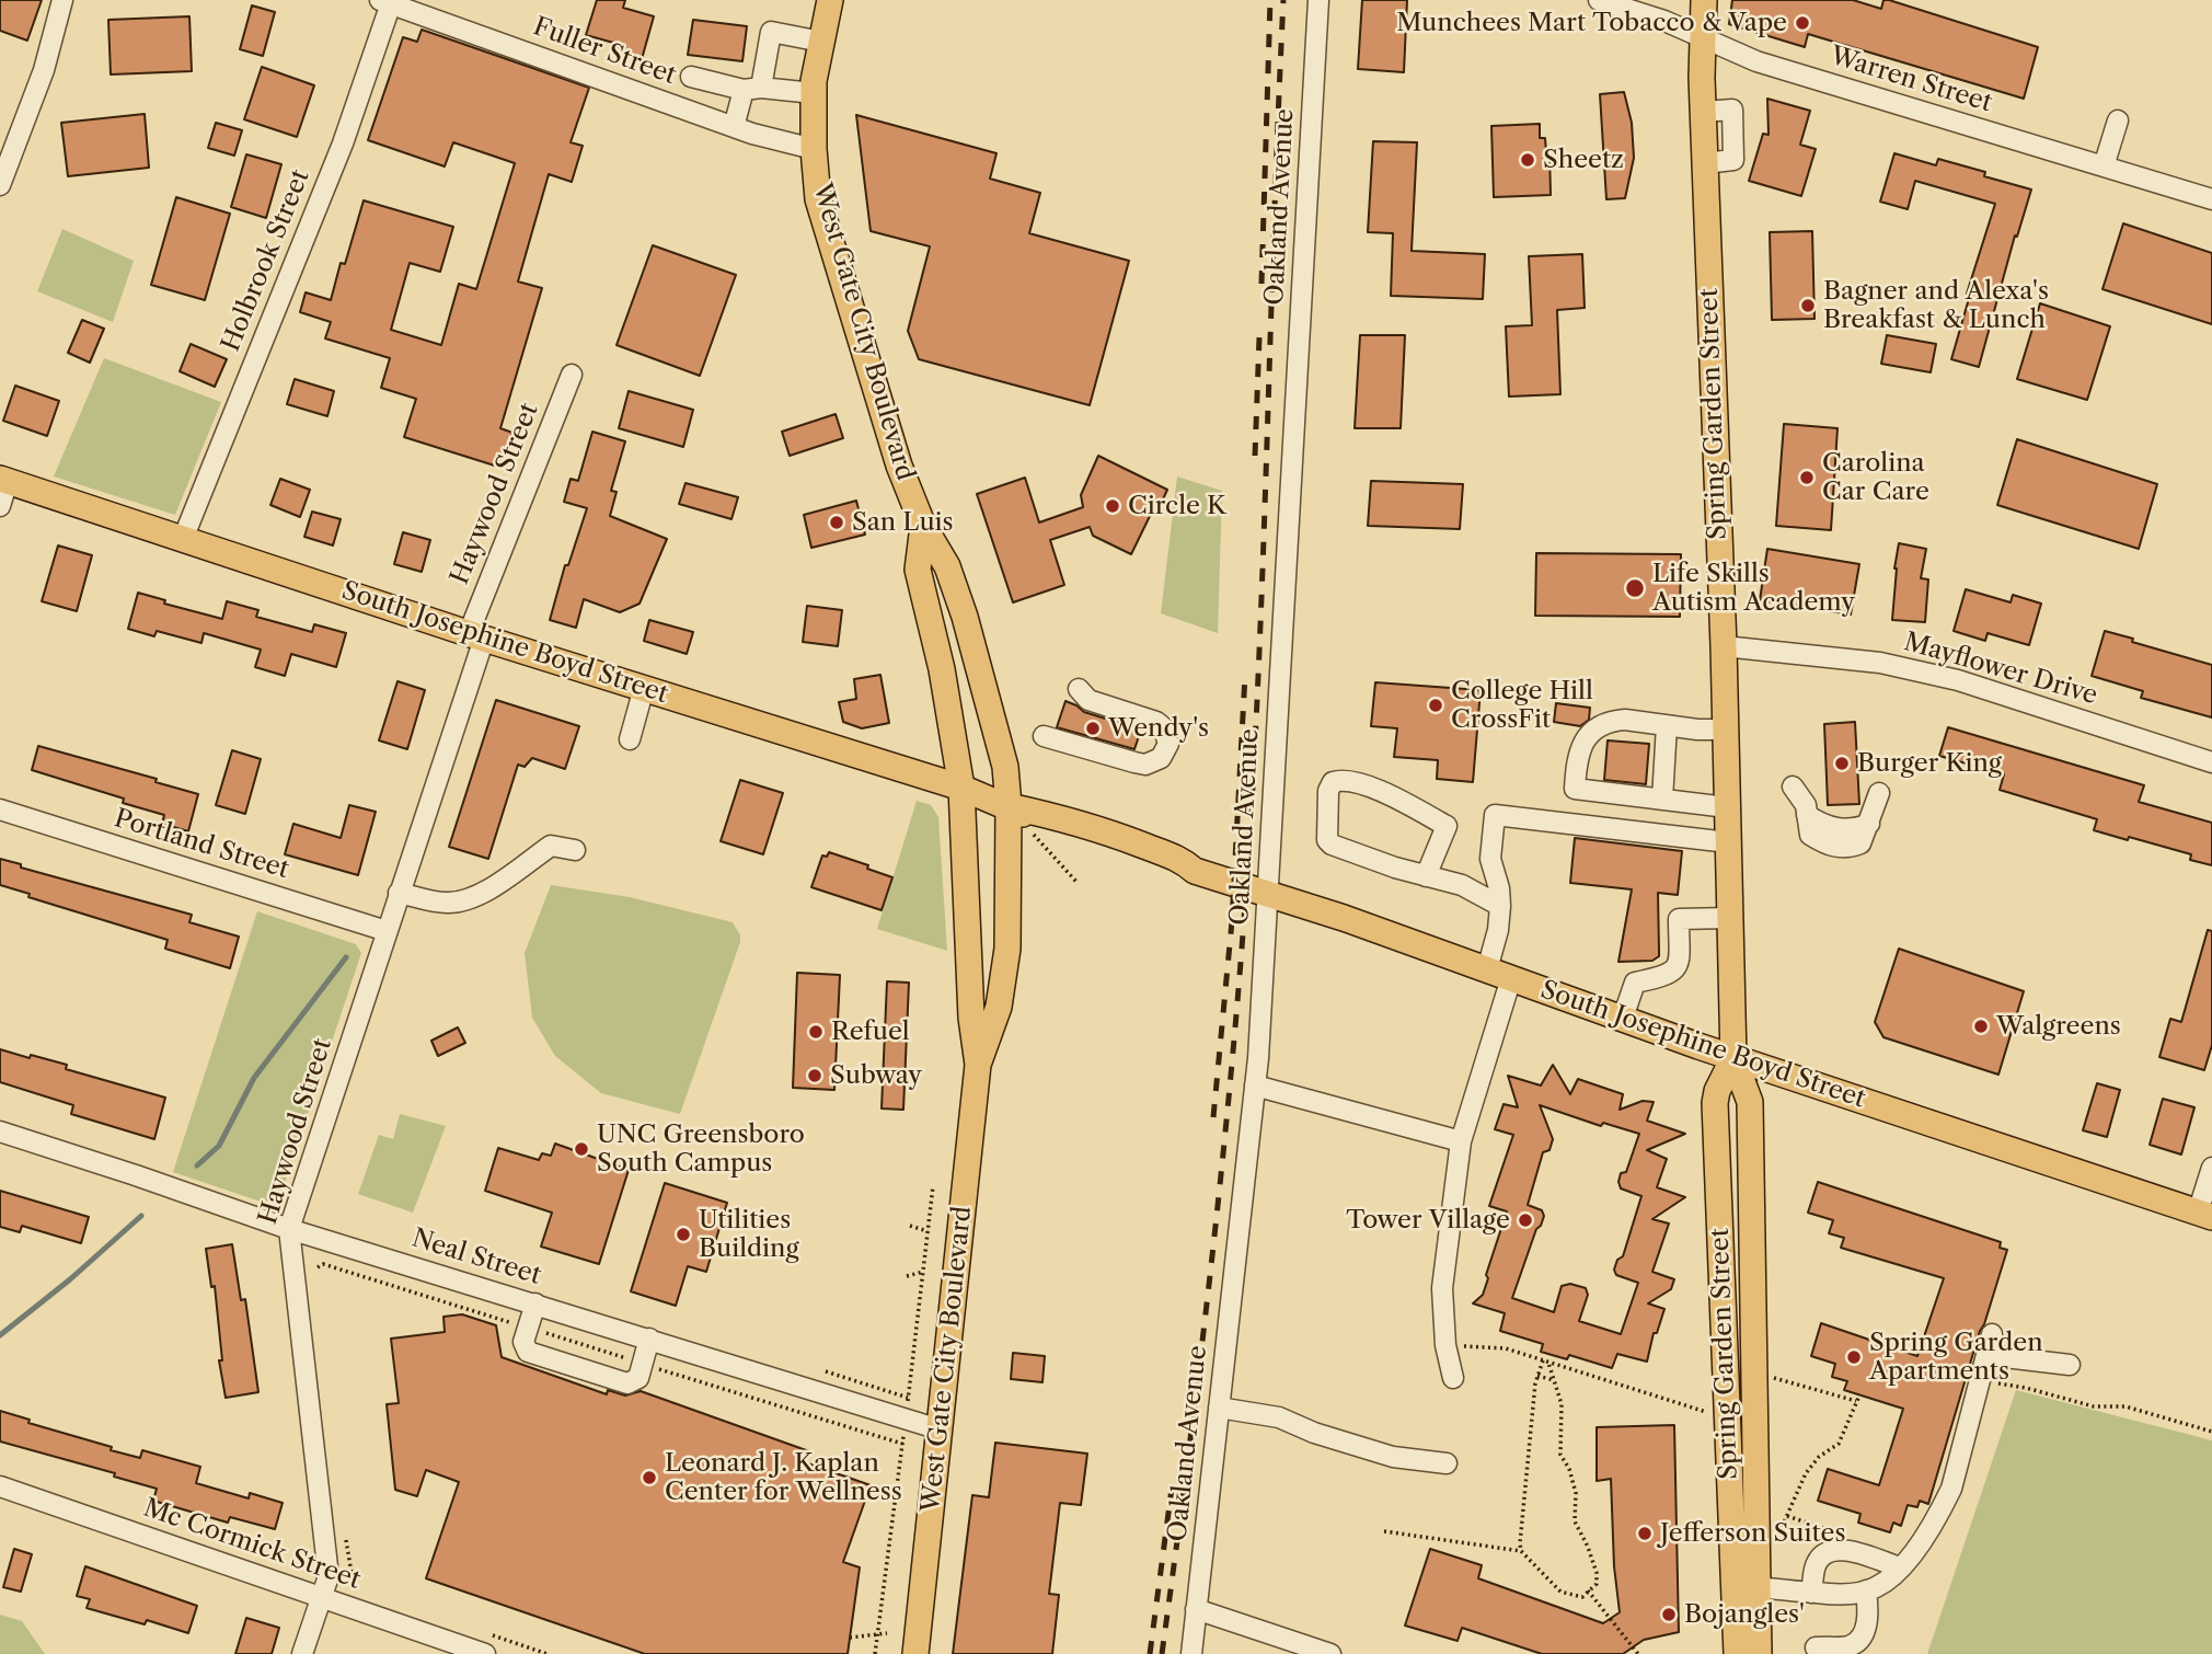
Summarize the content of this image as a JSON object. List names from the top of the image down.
{
  "streets": {
    "main road": ["West Gate City Boulevard", "Spring Garden Street", "South Josephine Boyd Street"],
    "street": [
      "Fuller Street",
      "Warren Street",
      "Oakland Avenue",
      "Holbrook Street",
      "Haywood Street",
      "Mayflower Drive",
      "Portland Street",
      "Neal Street",
      "Mc Cormick Street"
    ]
  },
  "crossings": [
    ["Fuller Street", "Holbrook Street"],
    ["Fuller Street", "West Gate City Boulevard"],
    ["Warren Street", "Spring Garden Street"],
    ["Oakland Avenue", "South Josephine Boyd Street"],
    ["Holbrook Street", "South Josephine Boyd Street"],
    ["West Gate City Boulevard", "South Josephine Boyd Street"],
    ["West Gate City Boulevard", "Neal Street"],
    ["Spring Garden Street", "South Josephine Boyd Street"],
    ["Spring Garden Street", "Mayflower Drive"],
    ["Haywood Street", "South Josephine Boyd Street"],
    ["Haywood Street", "Portland Street"],
    ["Haywood Street", "Neal Street"],
    ["Haywood Street", "Mc Cormick Street"]
  ],
  "places": [
    "Munchees Mart Tobacco & Vape",
    "Sheetz",
    "Bagner and Alexa's Breakfast & Lunch",
    "Carolina Car Care",
    "Circle K",
    "San Luis",
    "Life Skills Autism Academy",
    "College Hill CrossFit",
    "Wendy's",
    "Burger King",
    "Walgreens",
    "Refuel",
    "Subway",
    "UNC Greensboro South Campus",
    "Tower Village",
    "Utilities Building",
    "Spring Garden Apartments",
    "Leonard J. Kaplan Center for Wellness",
    "Jefferson Suites",
    "Bojangles'"
  ]
}
